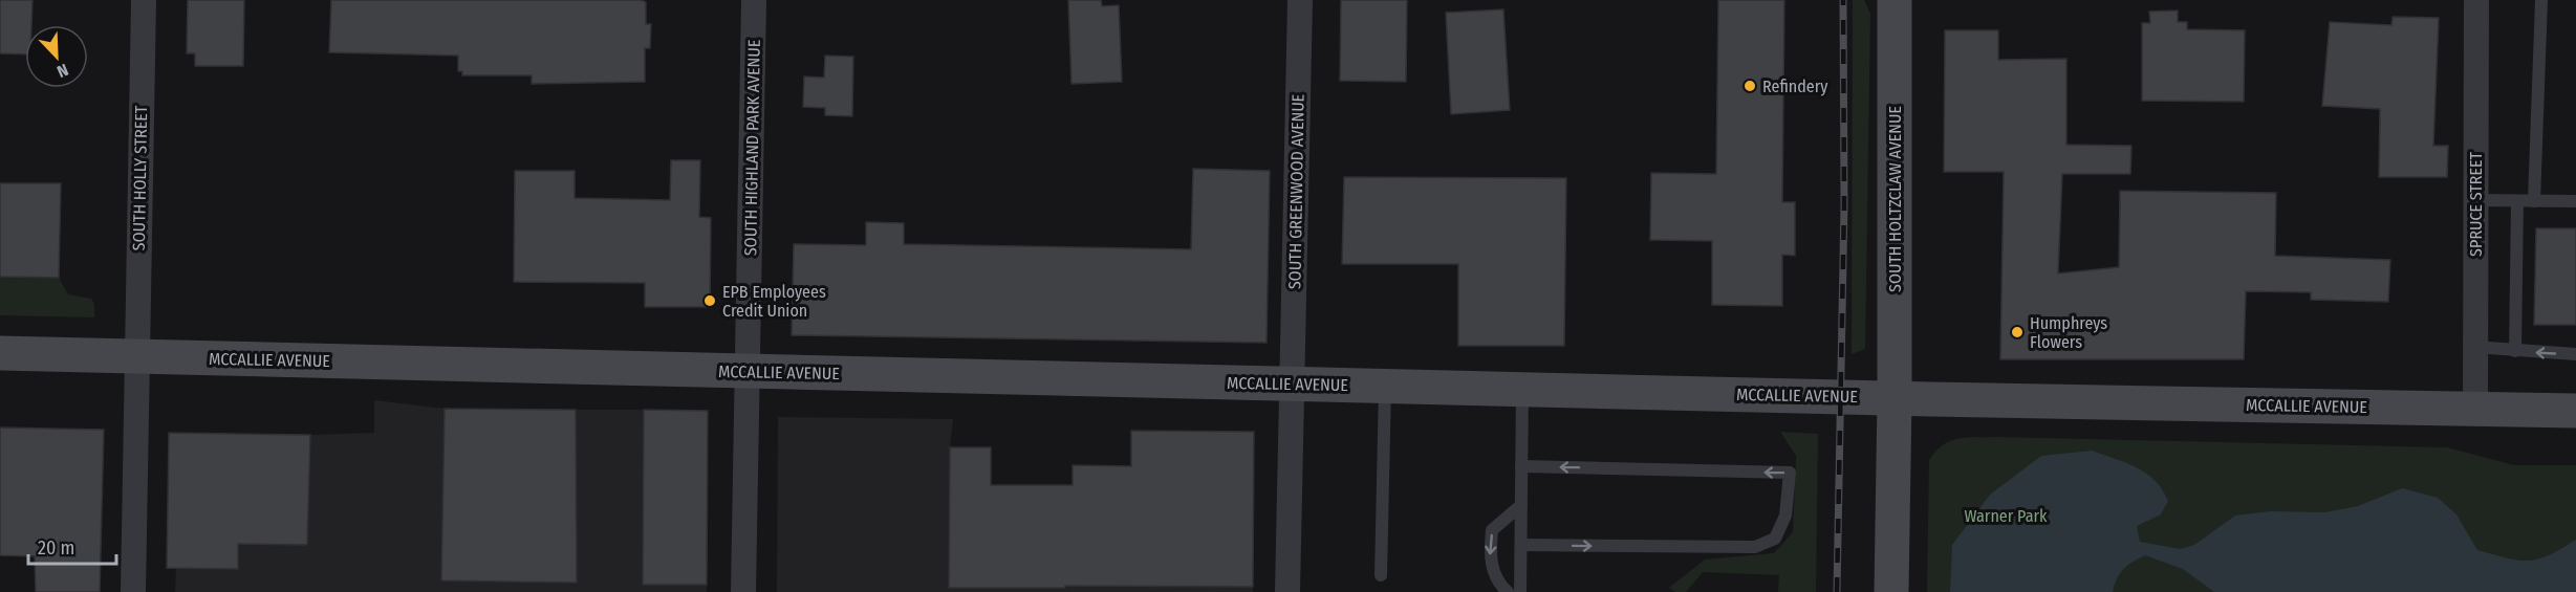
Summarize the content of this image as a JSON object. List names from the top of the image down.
{
  "streets": {
    "main road": ["SOUTH HOLTZCLAW AVENUE", "MCCALLIE AVENUE"],
    "street": [
      "SOUTH HIGHLAND PARK AVENUE",
      "SOUTH HOLLY STREET",
      "SOUTH GREENWOOD AVENUE",
      "SPRUCE STREET"
    ]
  },
  "crossings": [
    ["SOUTH HIGHLAND PARK AVENUE", "MCCALLIE AVENUE"],
    ["SOUTH HOLLY STREET", "MCCALLIE AVENUE"],
    ["SOUTH GREENWOOD AVENUE", "MCCALLIE AVENUE"],
    ["SOUTH HOLTZCLAW AVENUE", "MCCALLIE AVENUE"],
    ["SPRUCE STREET", "MCCALLIE AVENUE"]
  ],
  "parks": ["Warner Park"],
  "places": ["Refindery", "EPB Employees Credit Union", "Humphreys Flowers"],
  "scale_bar": "20 m",
  "north": "bottom right"
}
